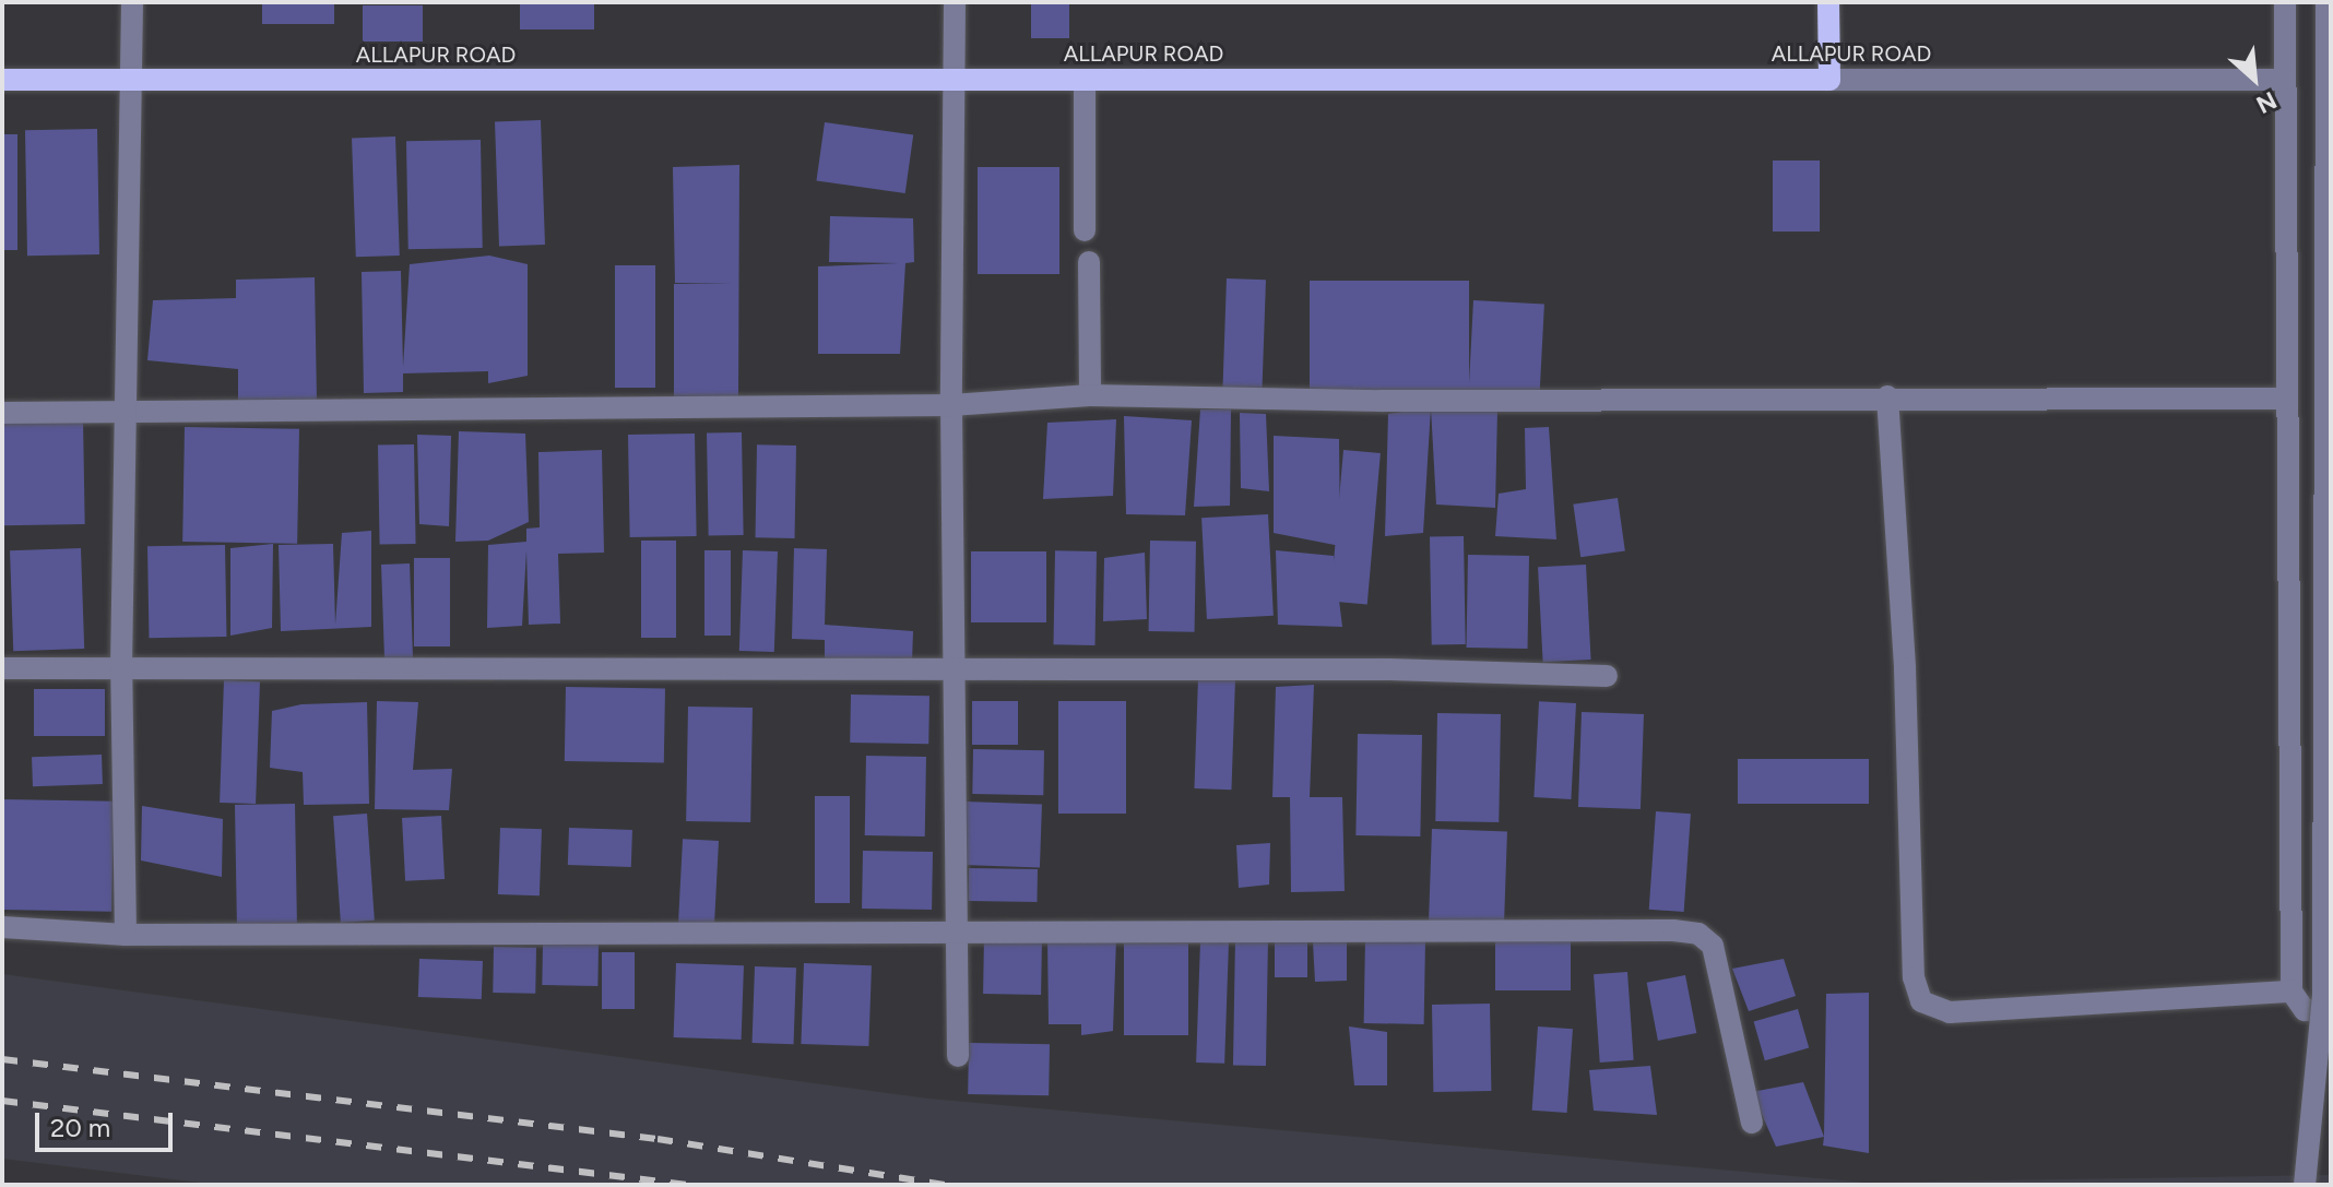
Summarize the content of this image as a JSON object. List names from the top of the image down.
{
  "streets": {
    "main road": ["ALLAPUR ROAD"]
  },
  "scale_bar": "20 m",
  "north": "bottom right"
}
